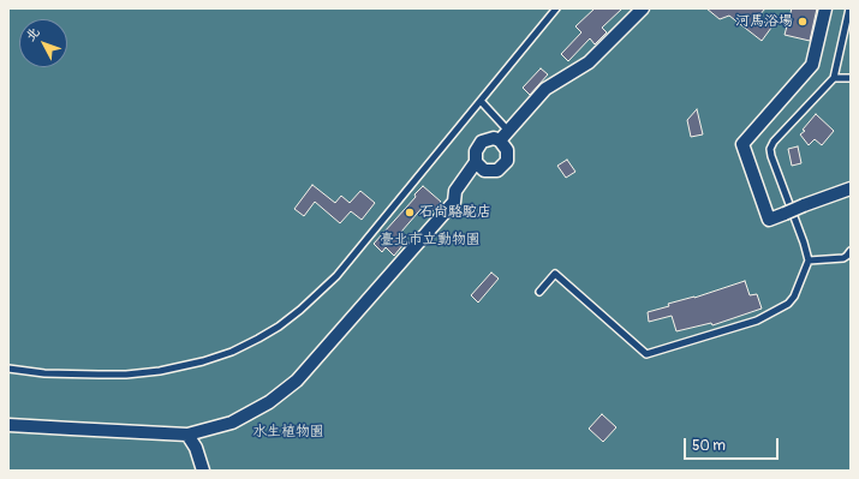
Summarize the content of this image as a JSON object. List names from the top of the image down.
{
  "parks": ["臺北市立動物園", "水生植物園"],
  "places": ["河馬浴場", "石尚駱駝店"],
  "scale_bar": "50 m",
  "north": "top left"
}
